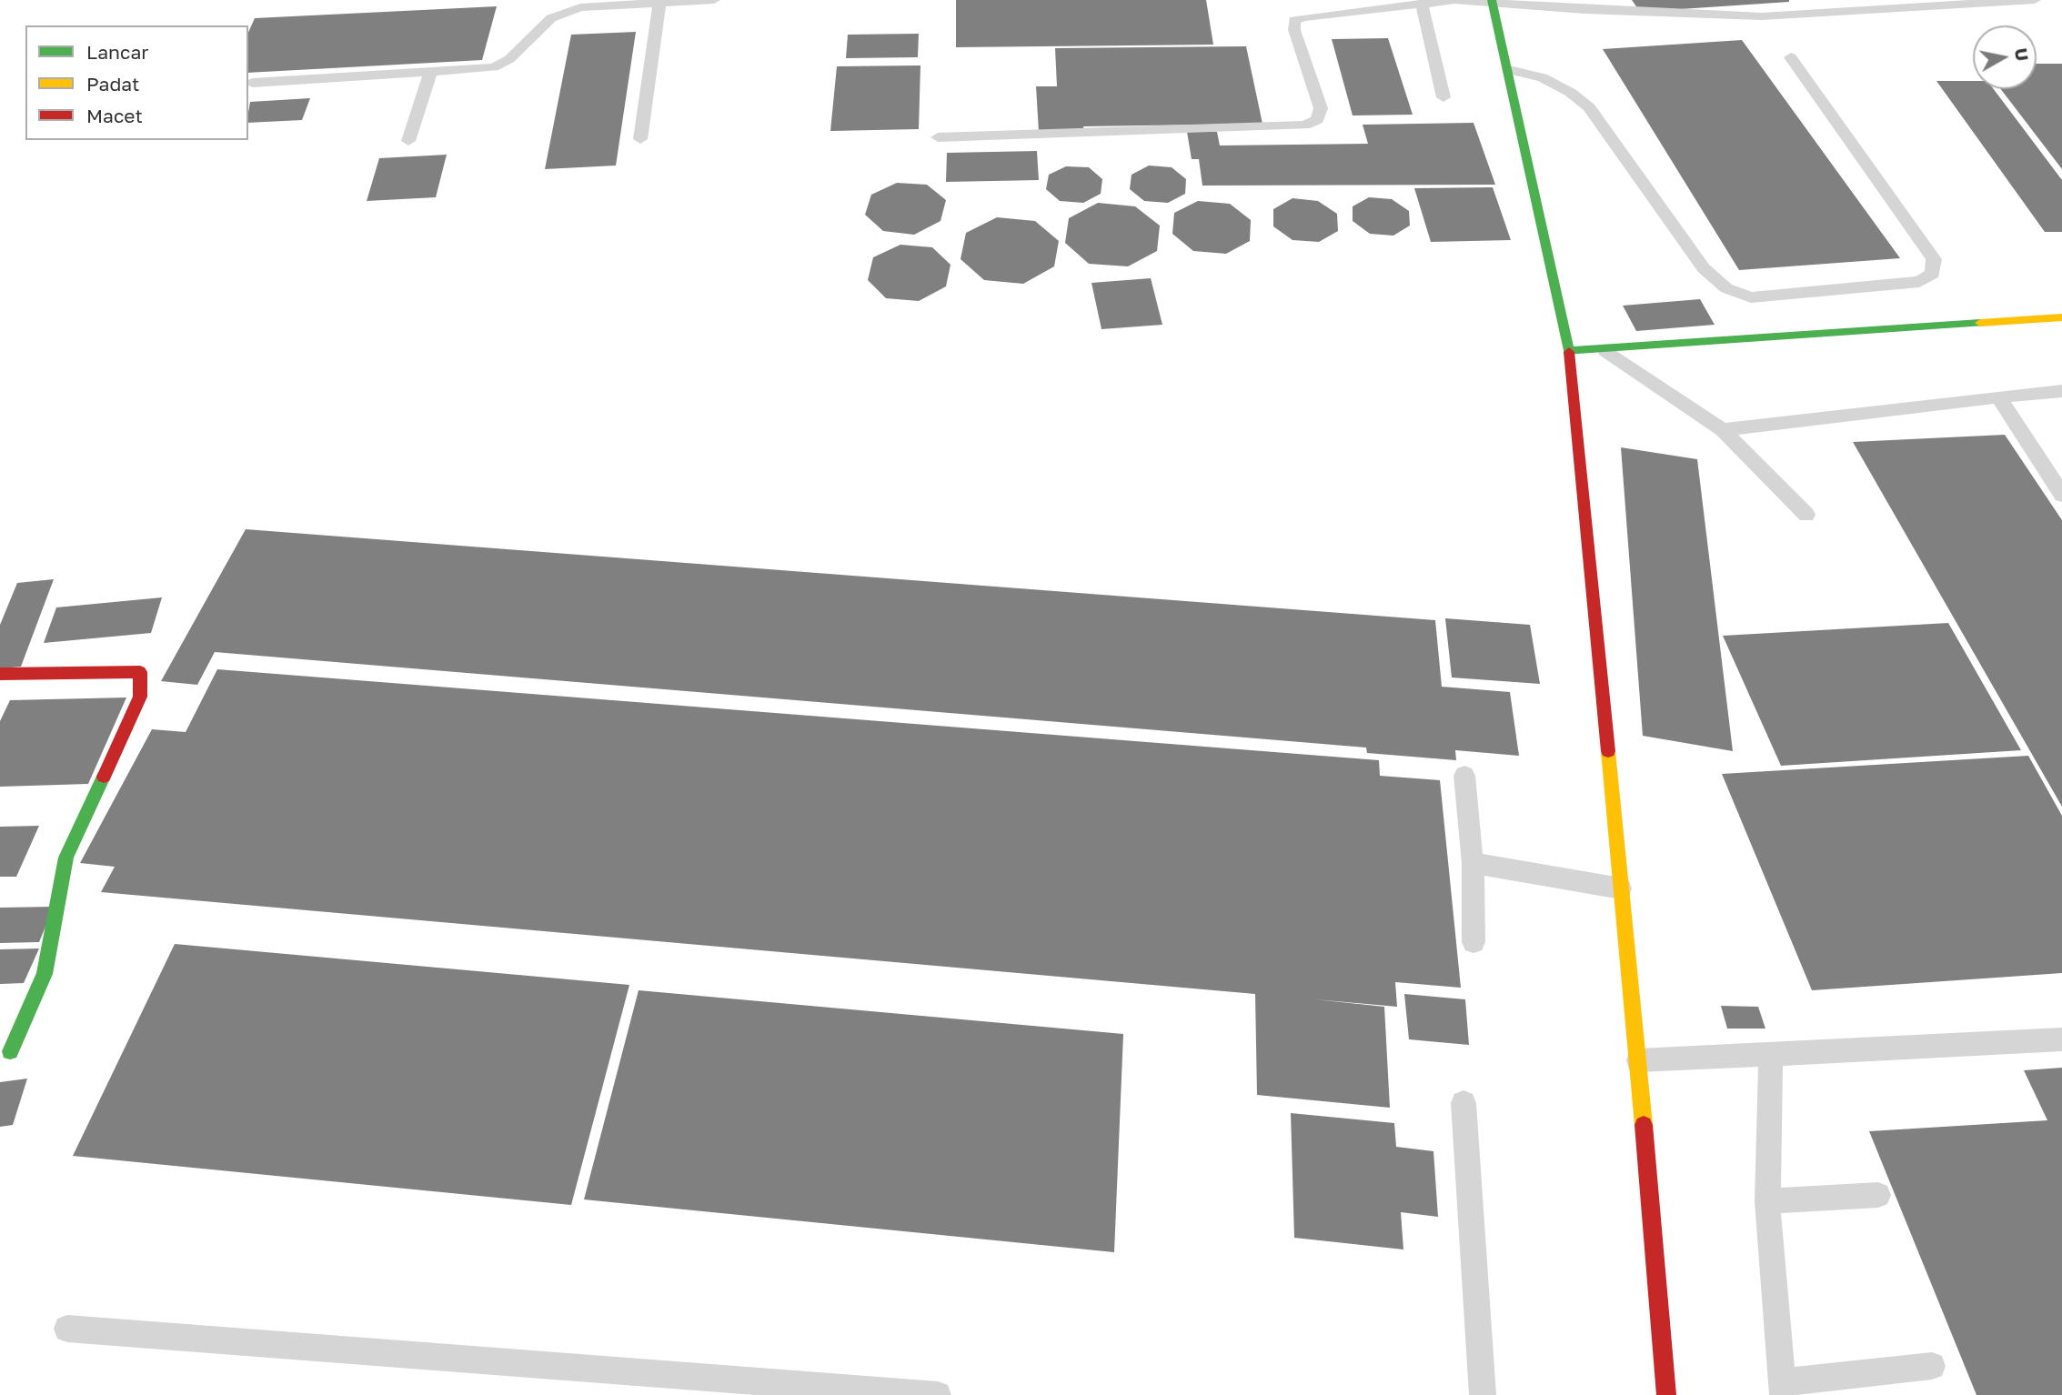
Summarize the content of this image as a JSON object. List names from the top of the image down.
{
  "legend": ["Lancar", "Padat", "Macet"],
  "north": "right"
}
